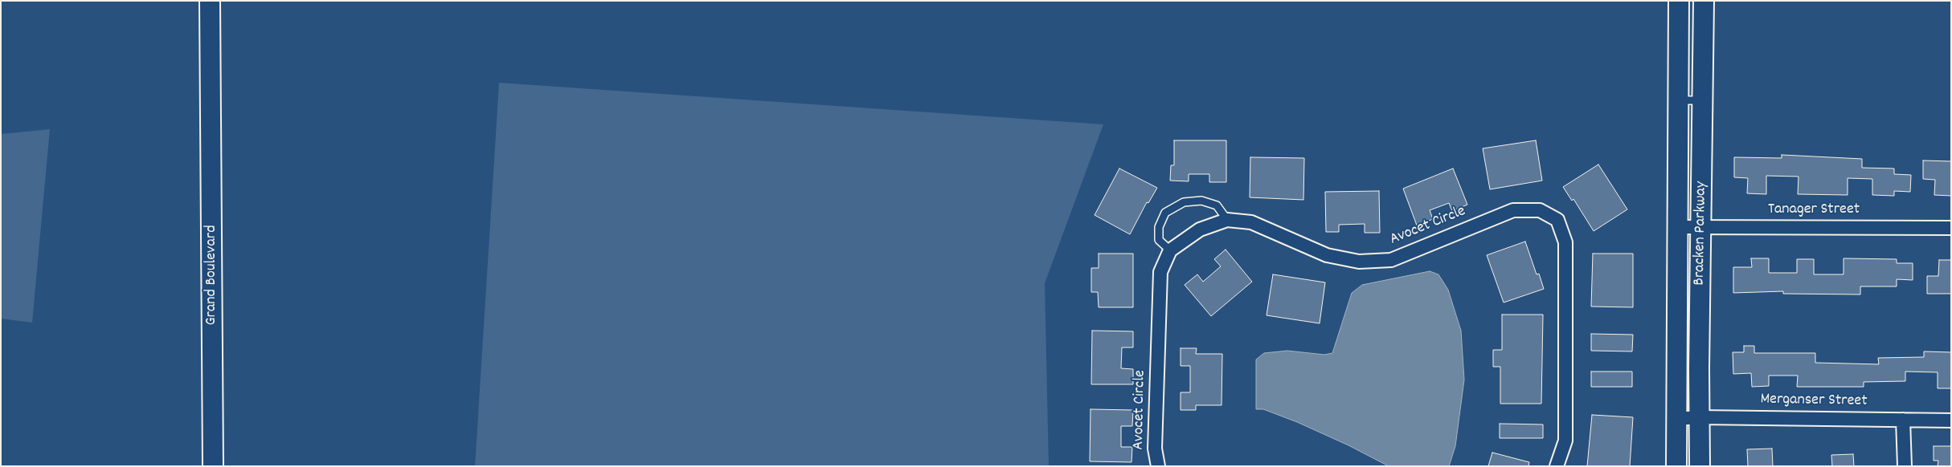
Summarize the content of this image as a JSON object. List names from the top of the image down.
{
  "streets": {
    "street": [
      "Tanager Street",
      "Avocet Circle",
      "Bracken Parkway",
      "Grand Boulevard",
      "Merganser Street"
    ]
  },
  "crossings": [
    ["Tanager Street", "Bracken Parkway"],
    ["Bracken Parkway", "Merganser Street"]
  ]
}
